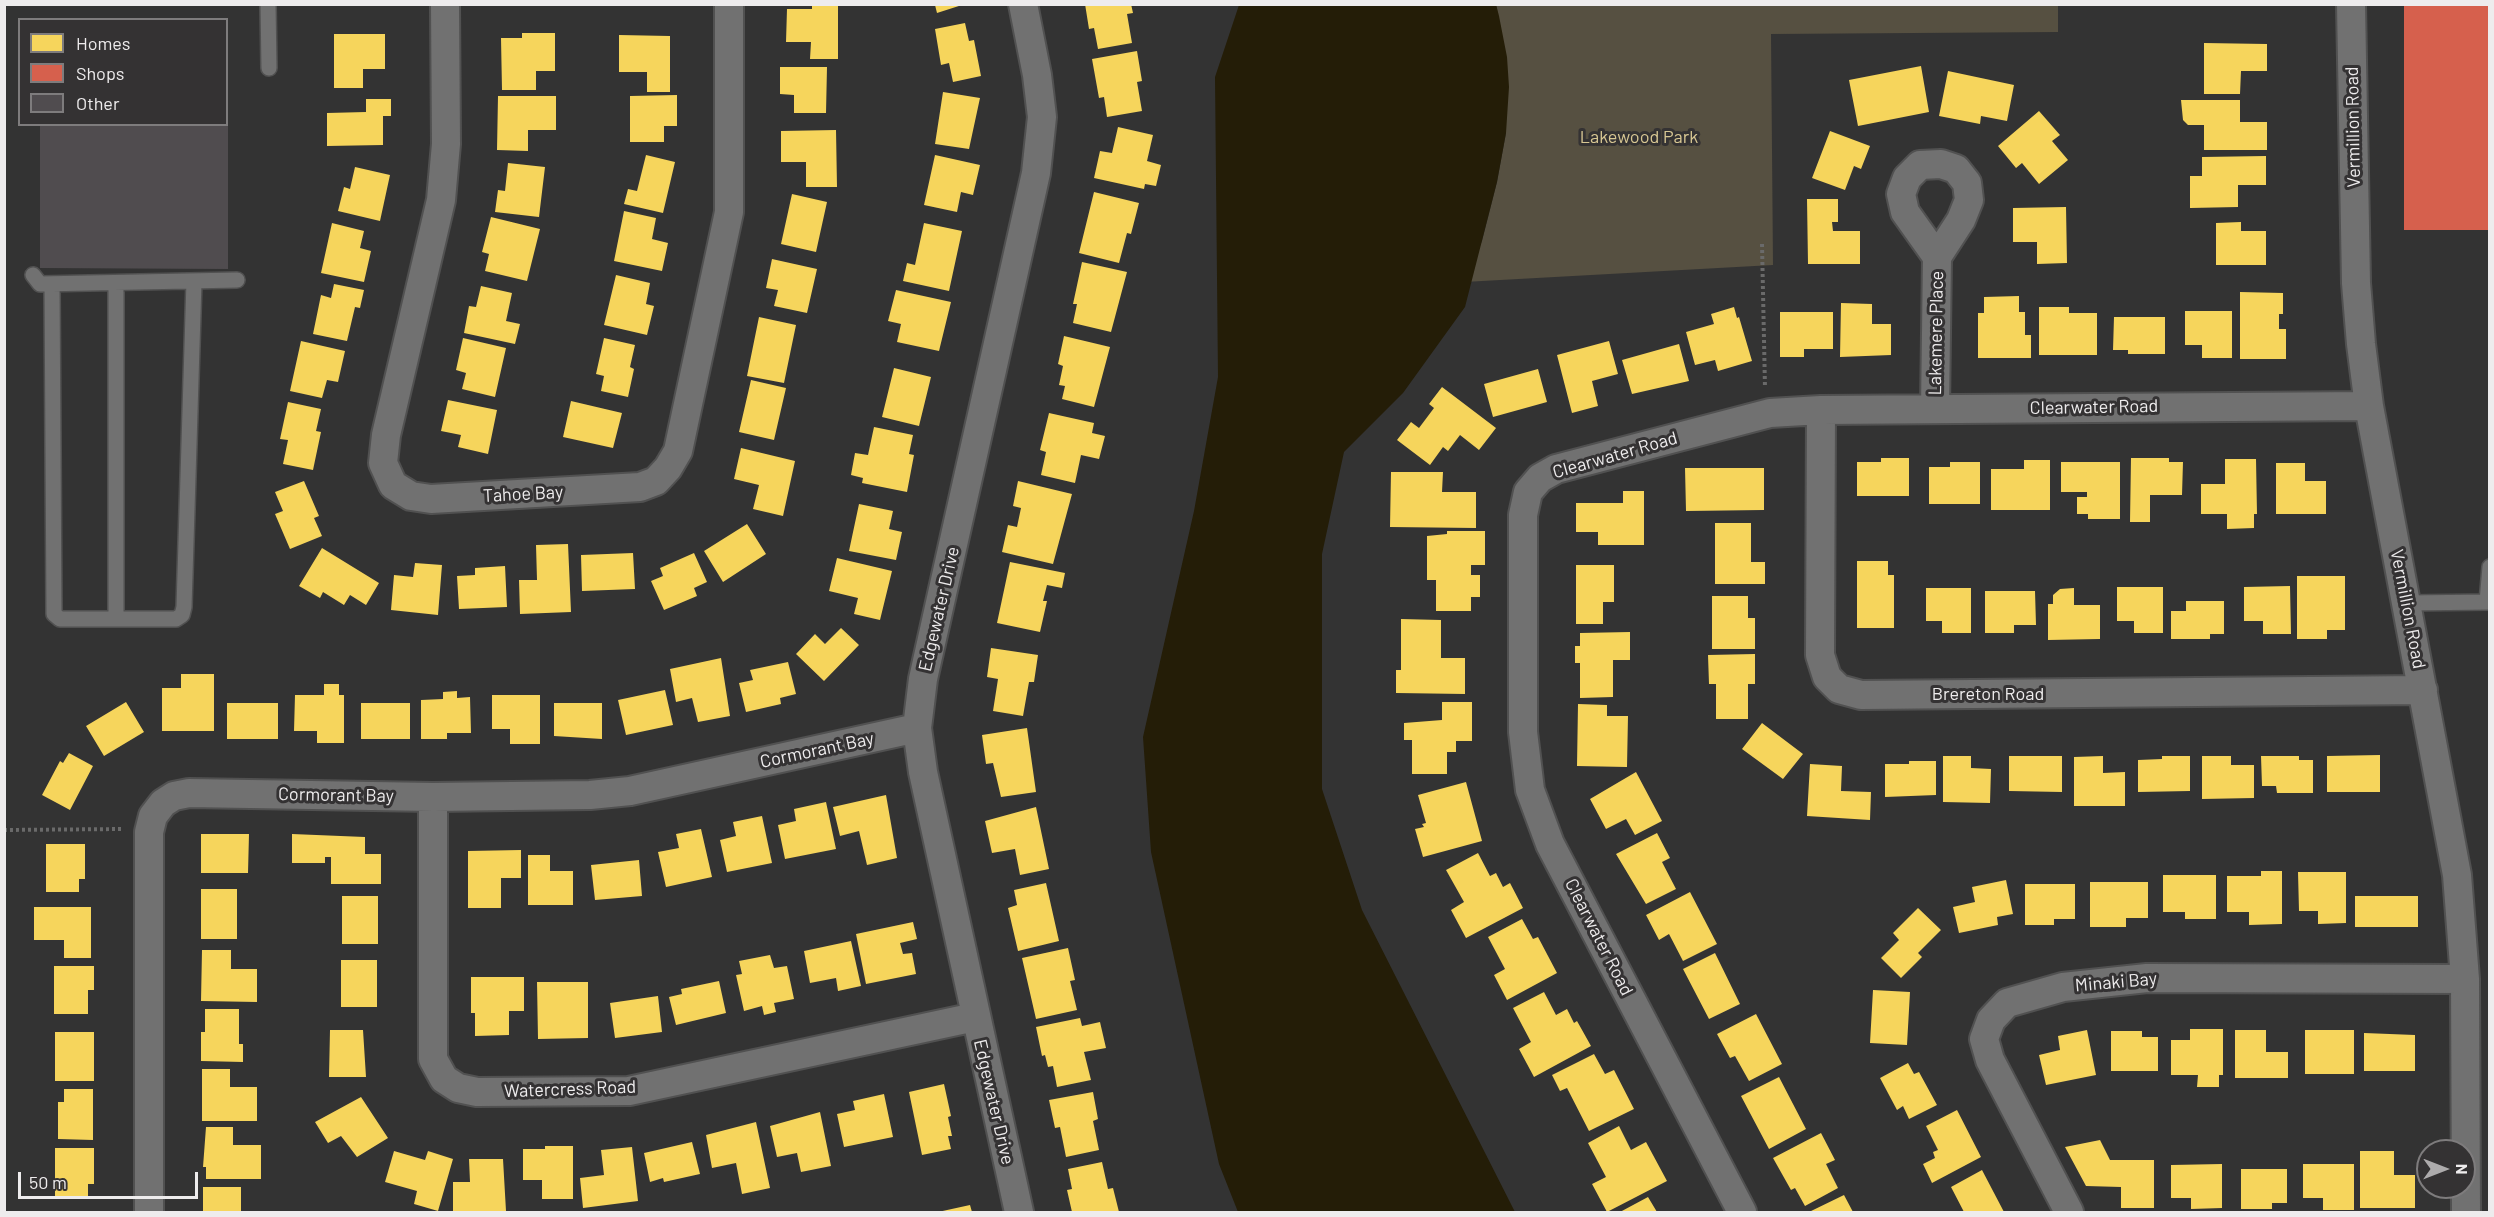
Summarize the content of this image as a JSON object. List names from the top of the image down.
{
  "streets": {
    "street": [
      "Vermillion Road",
      "Lakemere Place",
      "Clearwater Road",
      "Tahoe Bay",
      "Edgewater Drive",
      "Brereton Road",
      "Cormorant Bay",
      "Minaki Bay",
      "Watercress Road"
    ]
  },
  "crossings": [
    ["Vermillion Road", "Clearwater Road"],
    ["Vermillion Road", "Brereton Road"],
    ["Vermillion Road", "Minaki Bay"],
    ["Lakemere Place", "Clearwater Road"],
    ["Clearwater Road", "Brereton Road"],
    ["Edgewater Drive", "Cormorant Bay"],
    ["Edgewater Drive", "Watercress Road"],
    ["Cormorant Bay", "Watercress Road"]
  ],
  "parks": ["Lakewood Park"],
  "legend": ["Homes", "Shops", "Other"],
  "scale_bar": "50 m",
  "north": "right"
}
